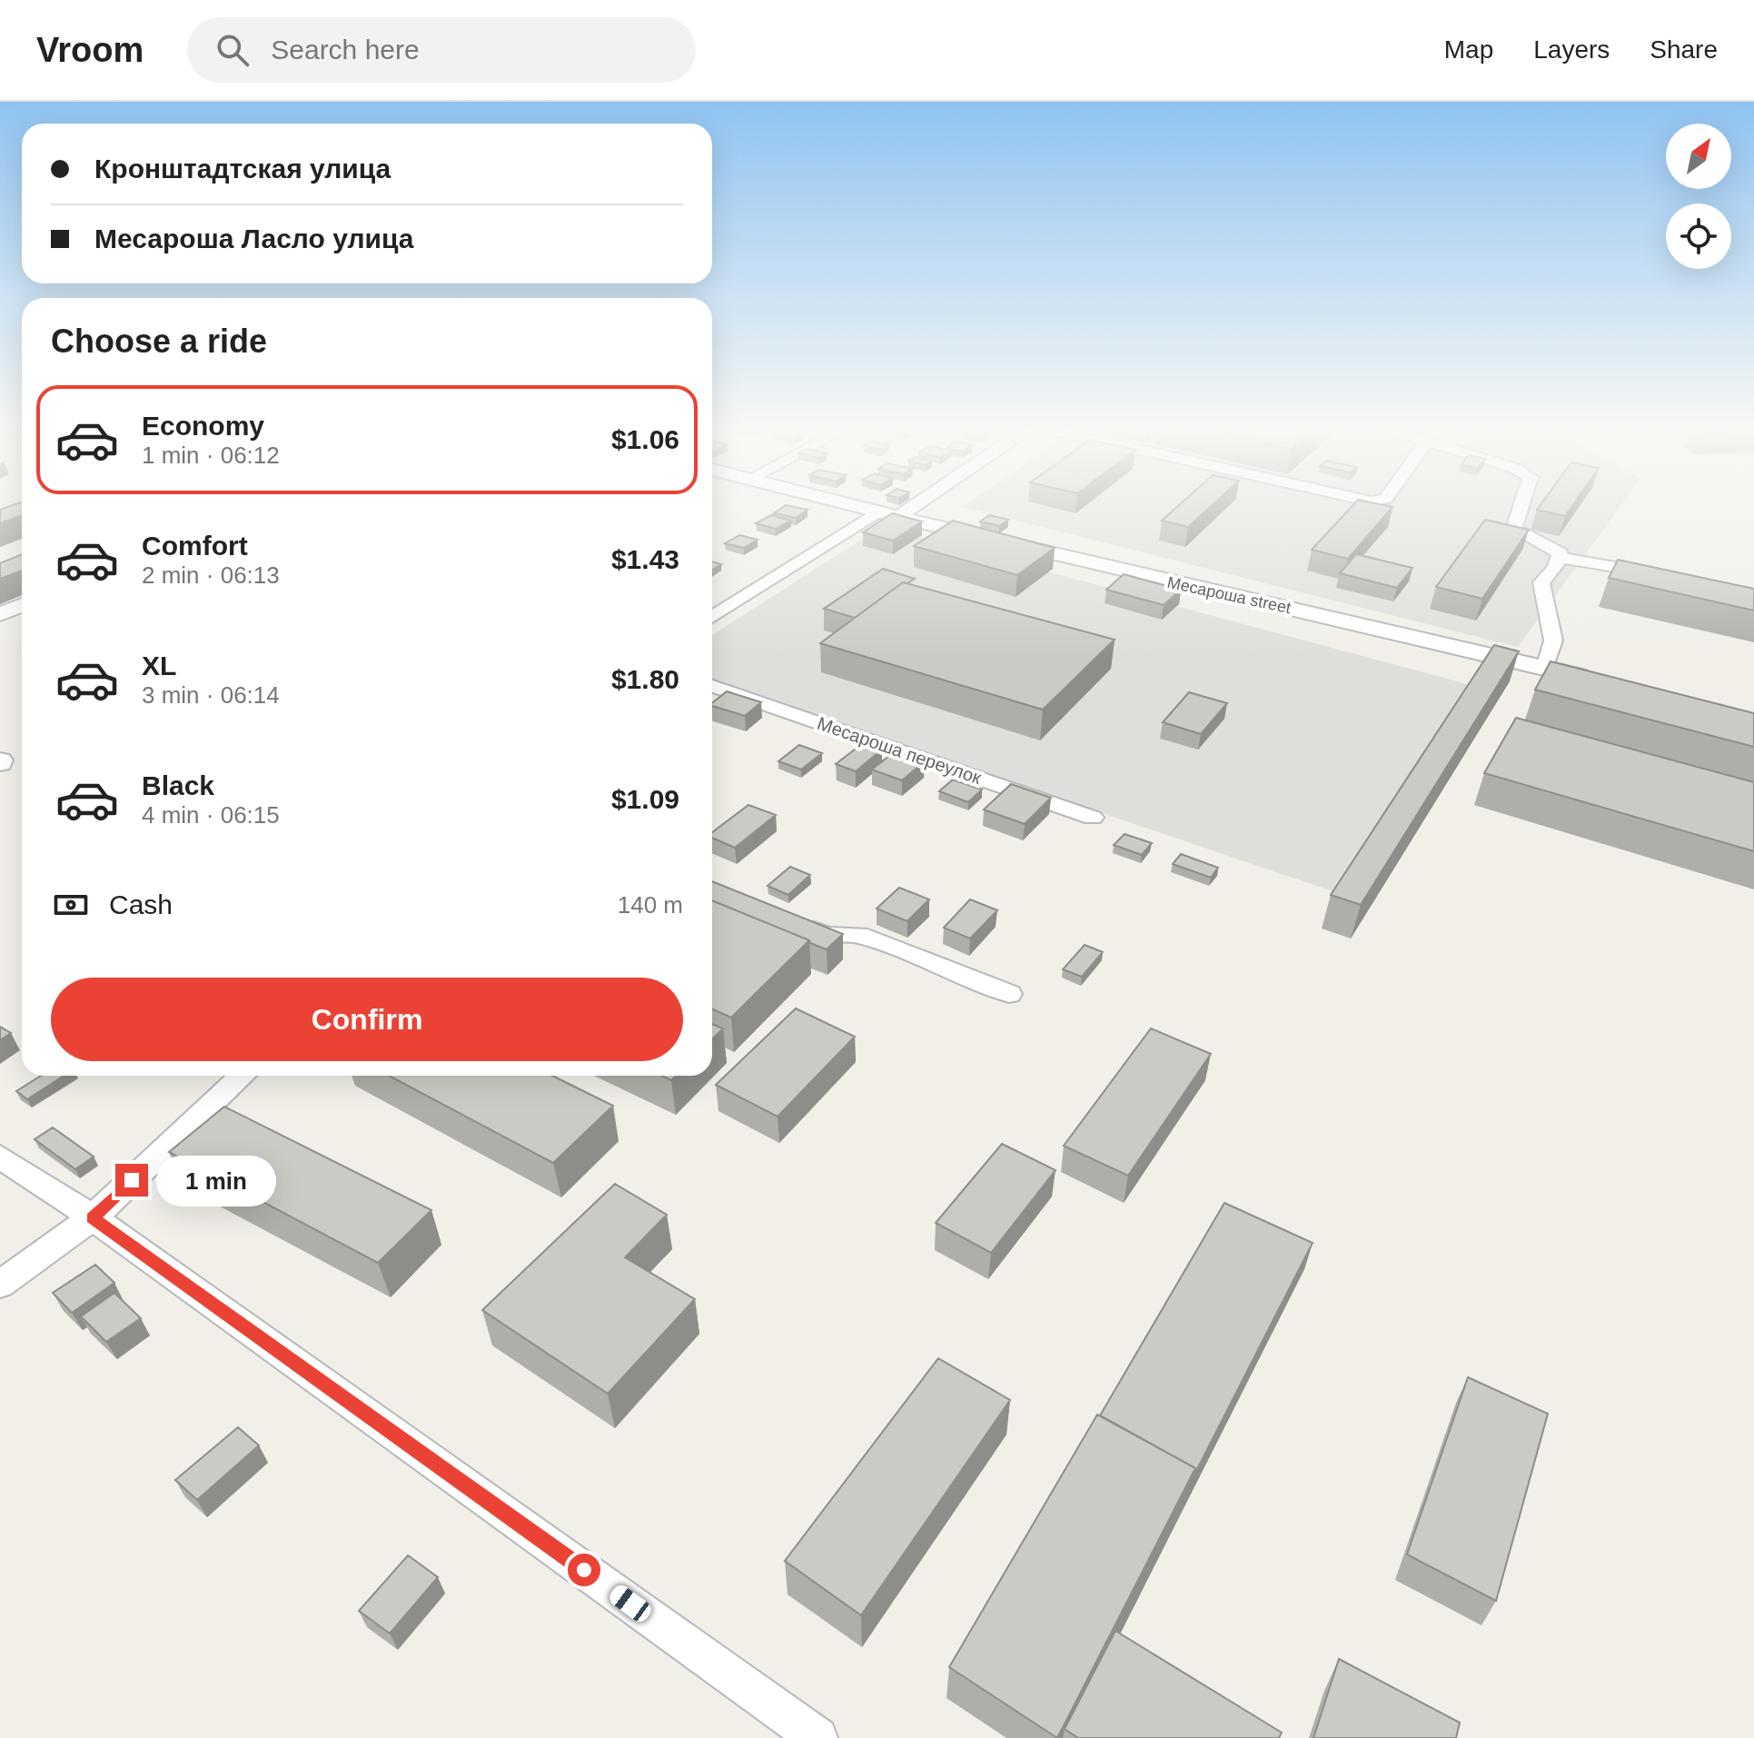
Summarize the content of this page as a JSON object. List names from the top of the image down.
{
  "streets": {
    "street": ["Месароша street", "Месароша переулок"]
  },
  "north": "top right",
  "page": {
    "header": "Vroom",
    "search": "Search here",
    "nav": ["Map", "Layers", "Share"],
    "banner": ["Кронштадтская улица", "Месароша Ласло улица"],
    "heading": "Choose a ride",
    "list": [
      {
        "name": "Economy",
        "note": "1 min · 06:12",
        "value": "$1.06"
      },
      {
        "name": "Comfort",
        "note": "2 min · 06:13",
        "value": "$1.43"
      },
      {
        "name": "XL",
        "note": "3 min · 06:14",
        "value": "$1.80"
      },
      {
        "name": "Black",
        "note": "4 min · 06:15",
        "value": "$1.09"
      }
    ],
    "pay": ["Cash", "140 m"],
    "buttons": "Confirm",
    "bubble": "1 min"
  }
}
